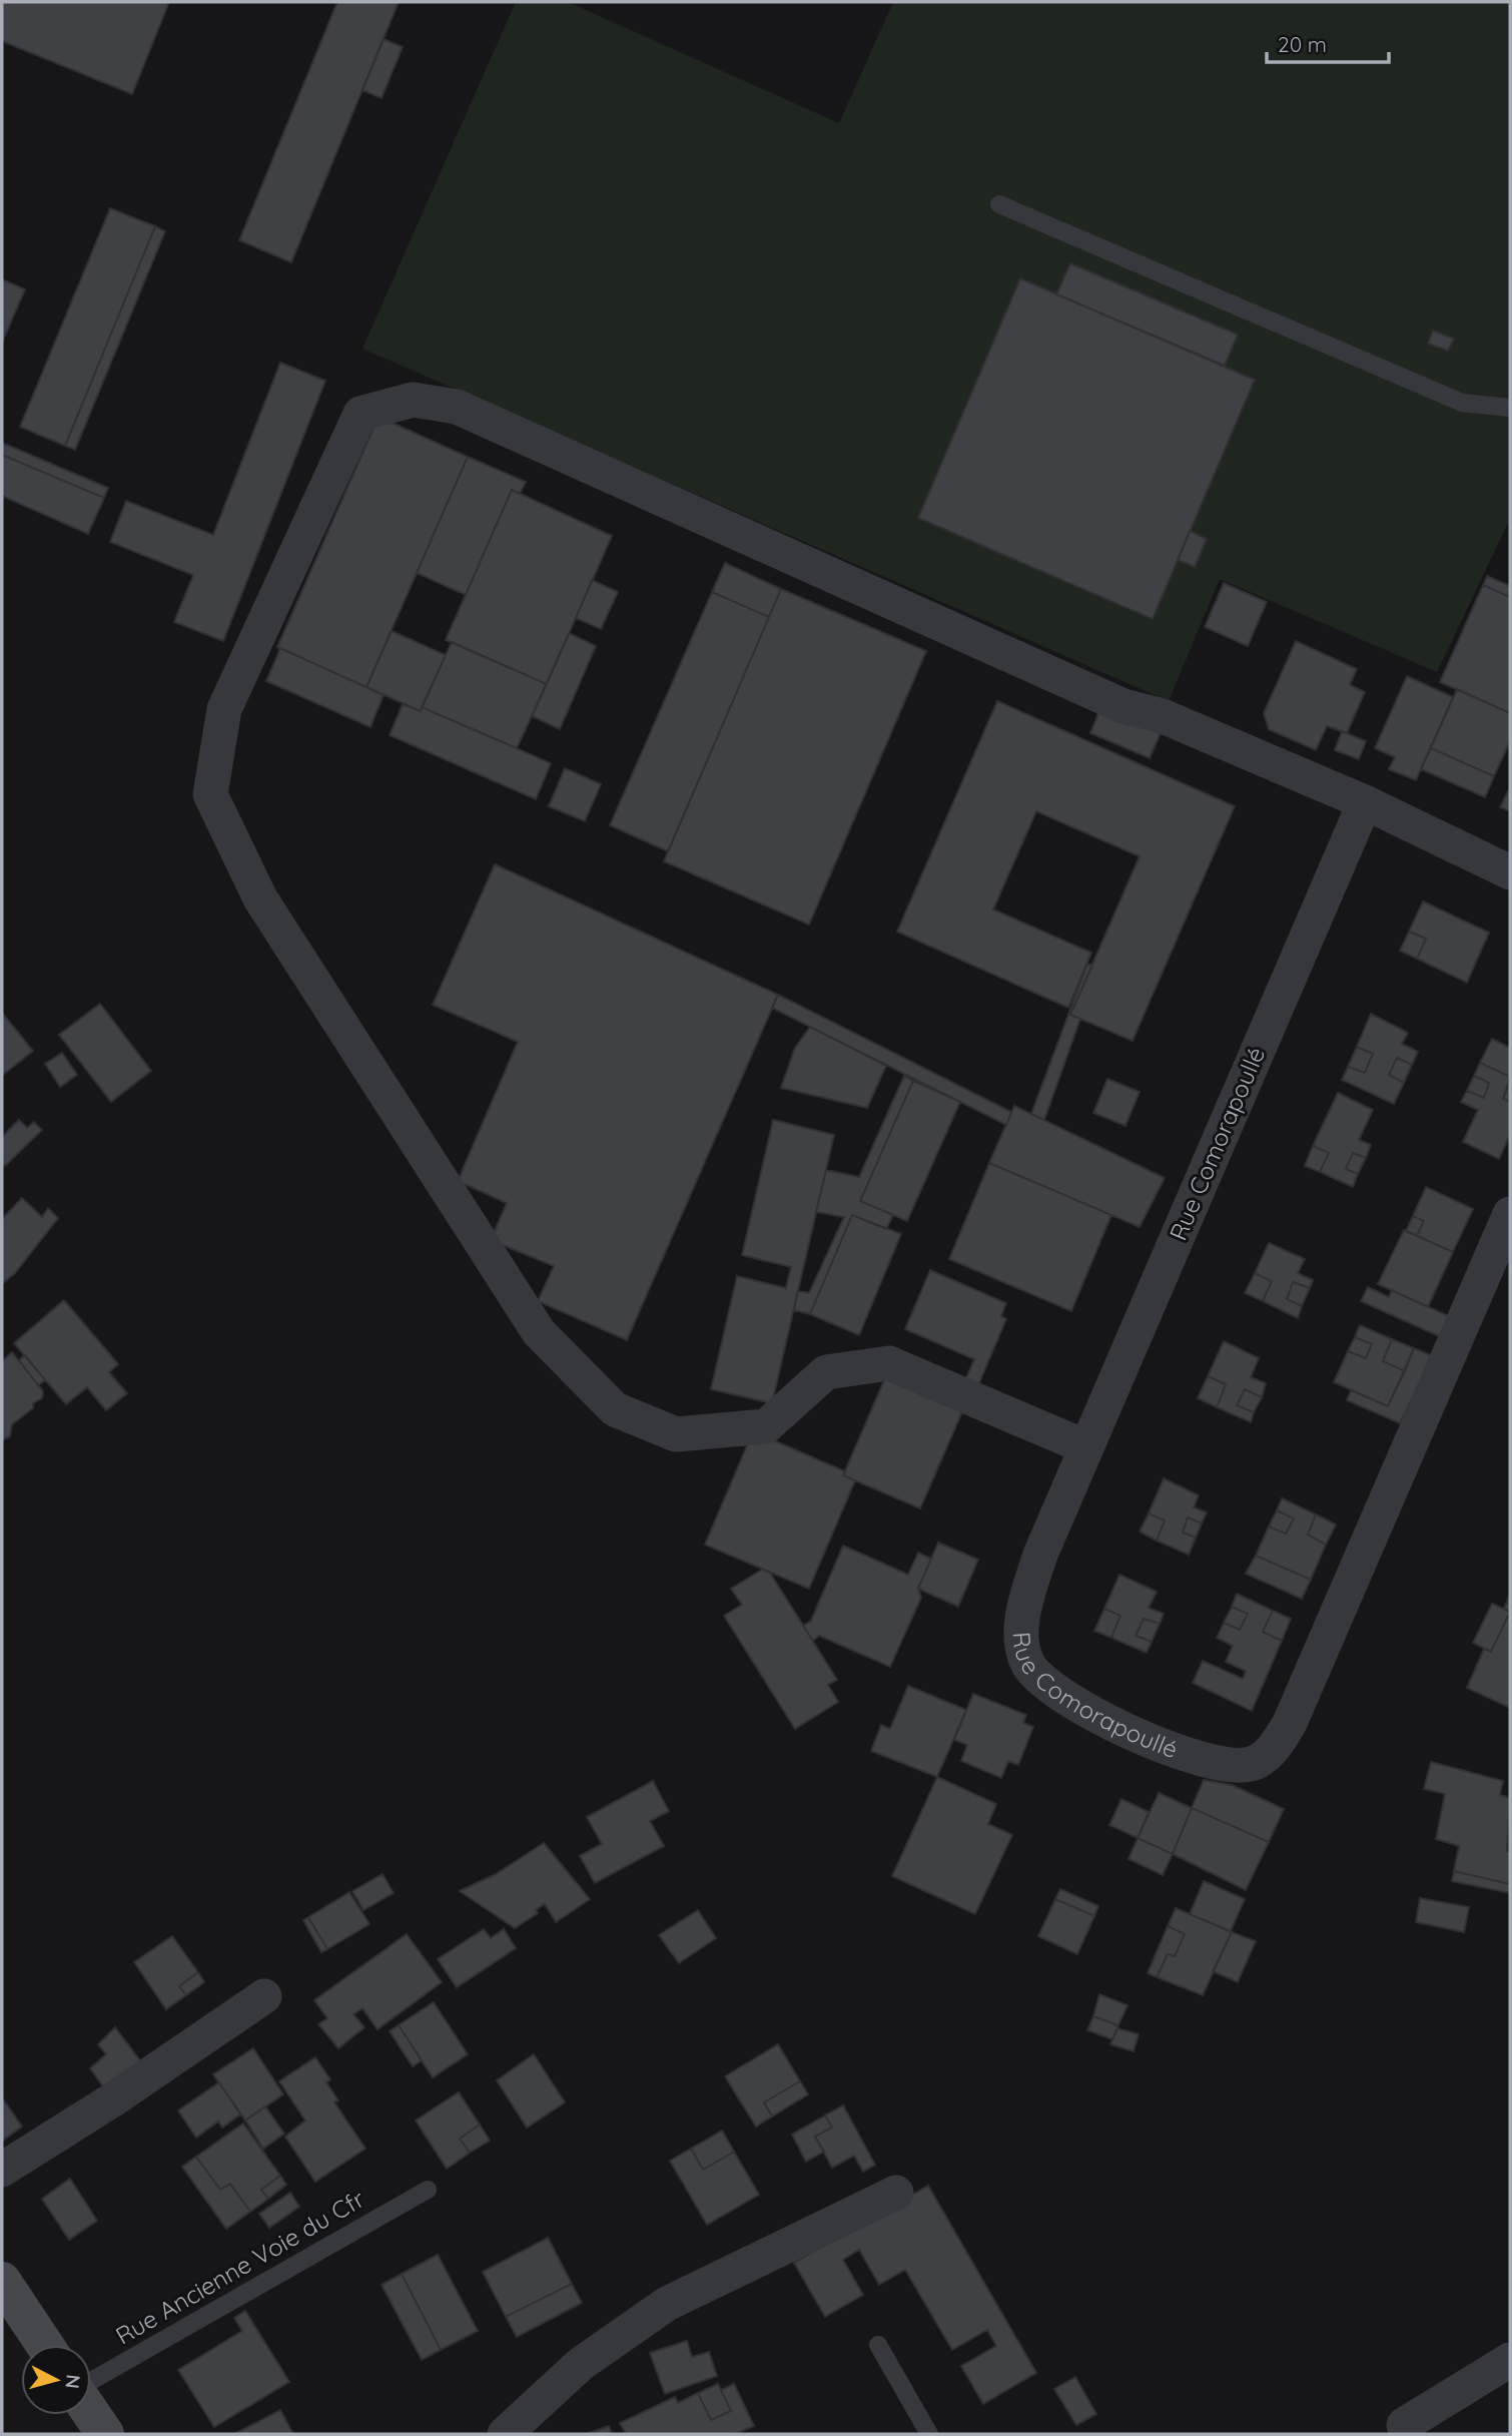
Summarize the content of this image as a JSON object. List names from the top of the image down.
{
  "streets": {
    "street": ["Rue Comorapoullé"],
    "lane": ["Rue Ancienne Voie du Cfr"]
  },
  "scale_bar": "20 m",
  "north": "right"
}
